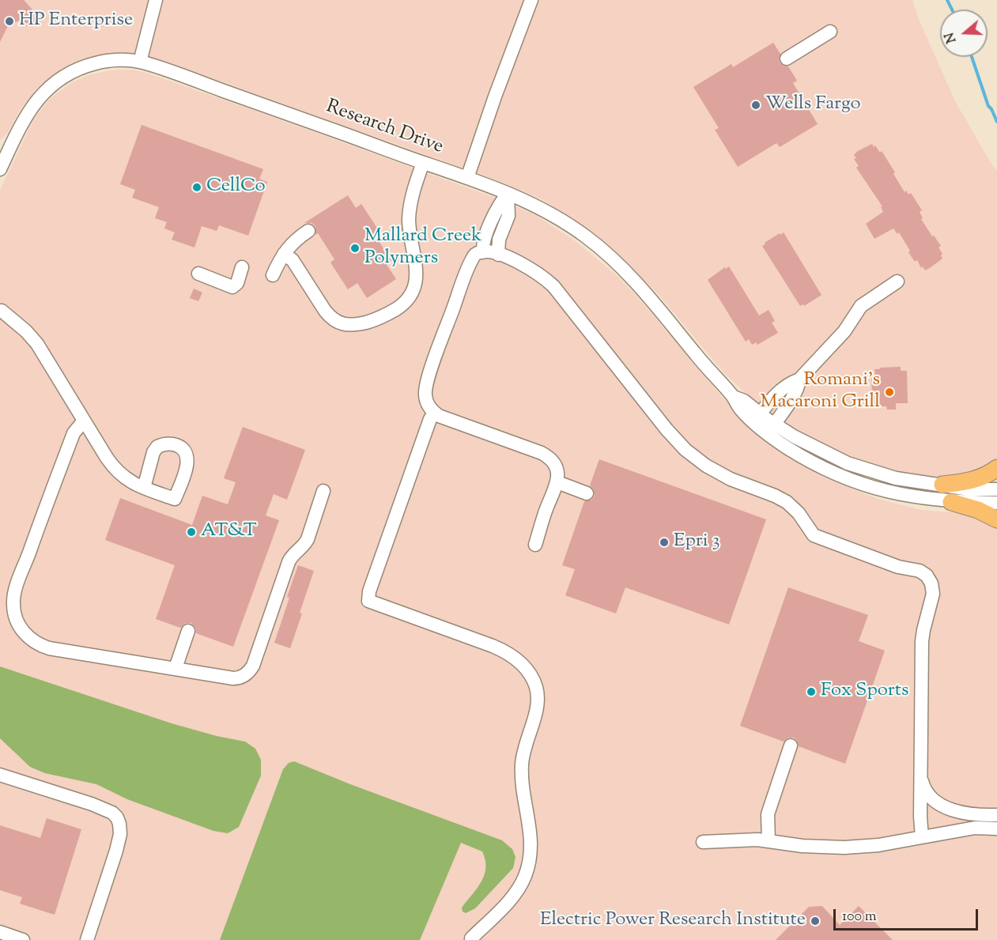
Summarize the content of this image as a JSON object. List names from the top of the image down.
{
  "streets": {
    "street": ["Research Drive"]
  },
  "places": [
    "HP Enterprise",
    "Wells Fargo",
    "CellCo",
    "Mallard Creek Polymers",
    "Romani's Macaroni Grill",
    "AT&T",
    "Epri 3",
    "Fox Sports",
    "Electric Power Research Institute"
  ],
  "scale_bar": "100 m",
  "north": "left"
}
